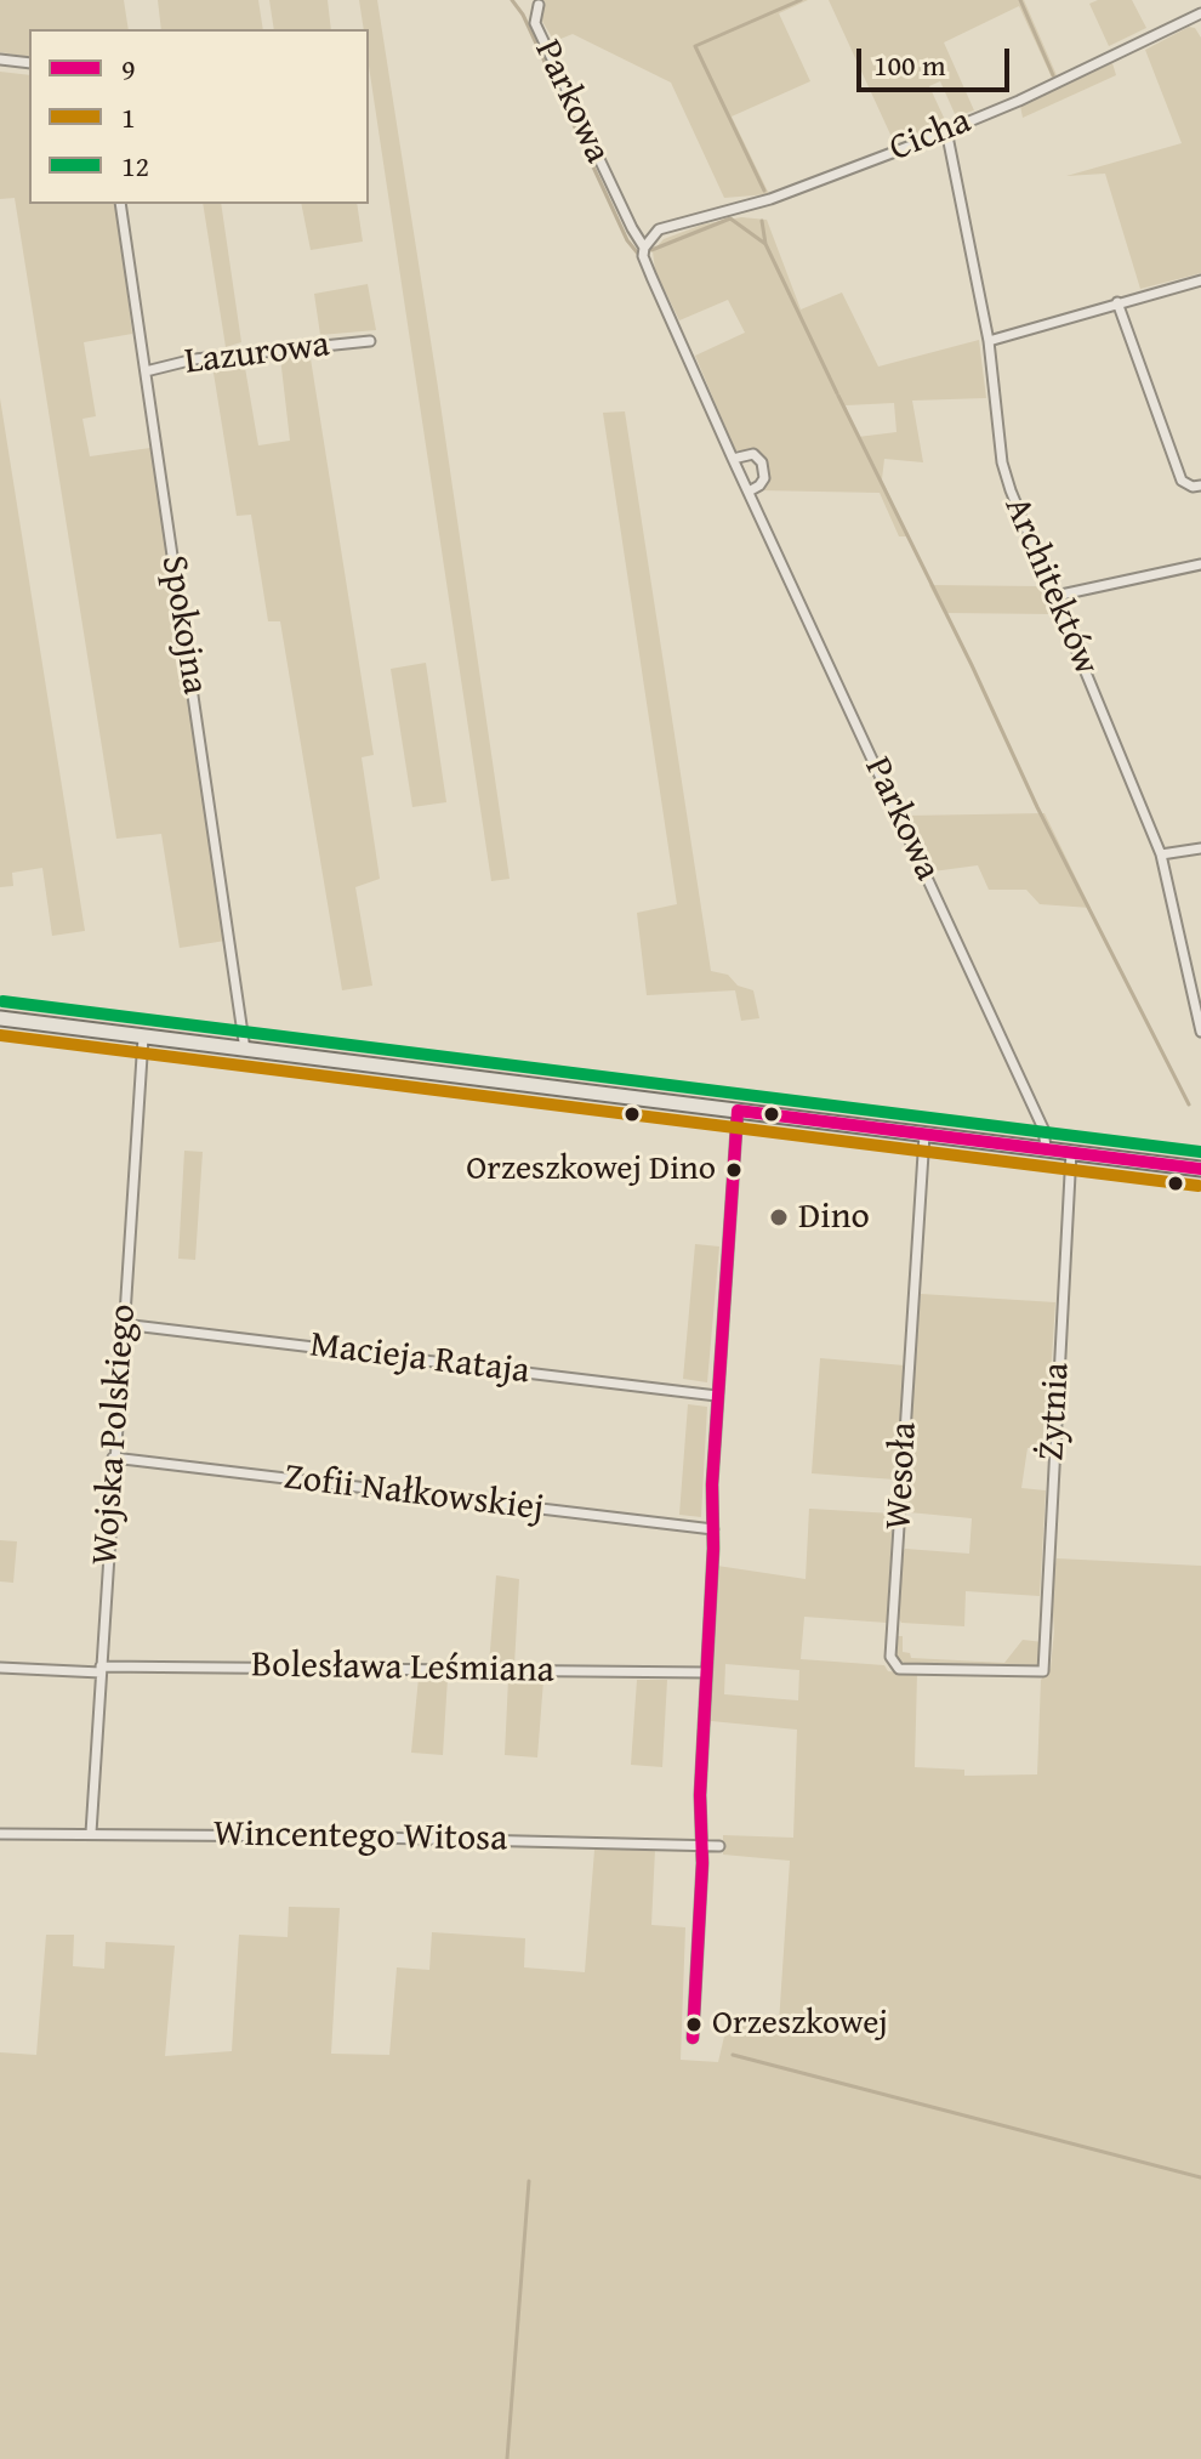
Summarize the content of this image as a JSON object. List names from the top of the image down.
{
  "streets": {
    "street": [
      "Parkowa",
      "Cicha",
      "Lazurowa",
      "Architektów",
      "Spokojna",
      "Macieja Rataja",
      "Żytnia",
      "Wojska Polskiego",
      "Wesoła",
      "Zofii Nałkowskiej",
      "Bolesława Leśmiana",
      "Wincentego Witosa"
    ]
  },
  "crossings": [
    ["Parkowa", "Cicha"],
    ["Cicha", "Architektów"],
    ["Lazurowa", "Spokojna"],
    ["Macieja Rataja", "Wojska Polskiego"],
    ["Żytnia", "Wesoła"],
    ["Wojska Polskiego", "Zofii Nałkowskiej"],
    ["Wojska Polskiego", "Bolesława Leśmiana"],
    ["Wojska Polskiego", "Wincentego Witosa"]
  ],
  "places": ["Orzeszkowej Dino", "Dino", "Orzeszkowej"],
  "lines": ["transit line 12", "transit line 1", "transit line 9"],
  "legend": ["9", "1", "12"],
  "scale_bar": "100 m"
}
